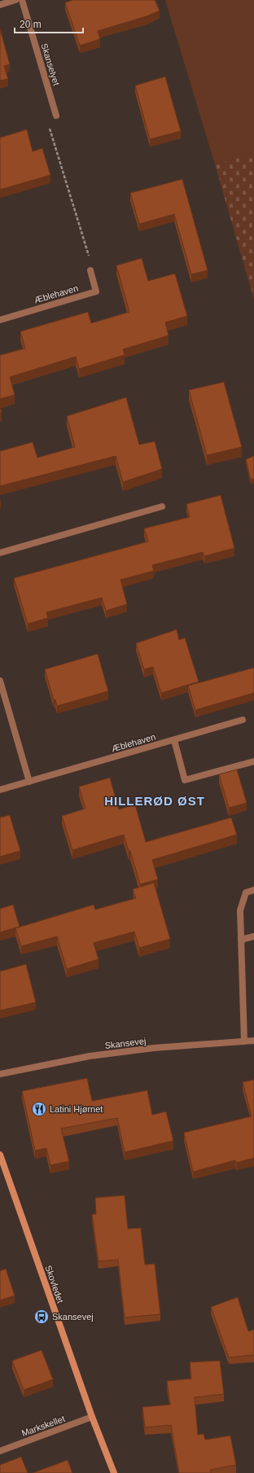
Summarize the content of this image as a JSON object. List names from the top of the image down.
{
  "streets": {
    "street": [
      "Skanselyet",
      "Æblehaven",
      "Skansevej",
      "Skovledet",
      "Markskellet"
    ]
  },
  "crossings": [
    ["Skovledet", "Markskellet"]
  ],
  "districts": ["HILLERØD ØST"],
  "places": {
    "restaurant": ["Latini Hjørnet"],
    "bus stop": ["Skansevej"]
  },
  "scale_bar": "20 m"
}
